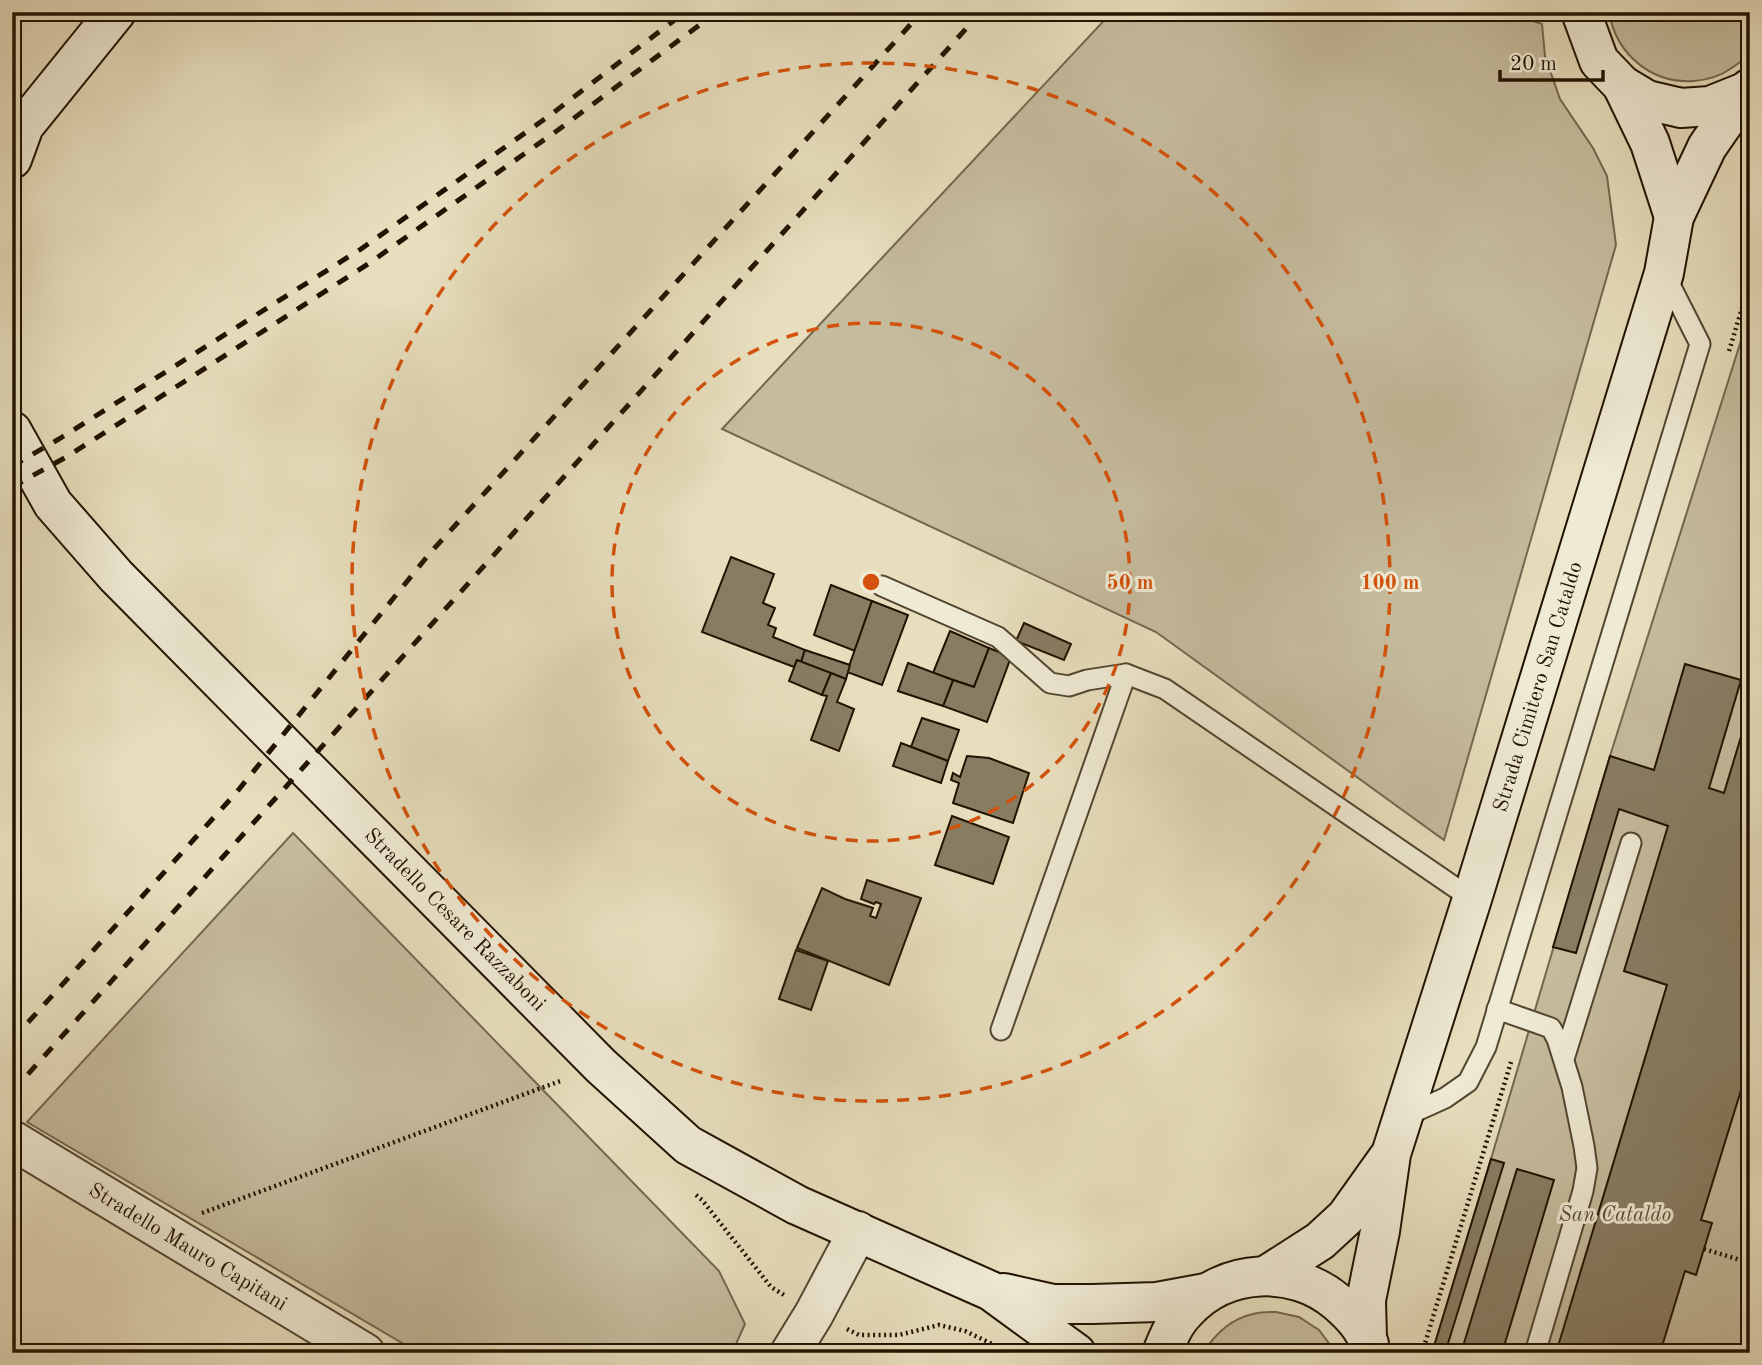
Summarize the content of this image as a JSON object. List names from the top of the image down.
{
  "streets": {
    "street": ["Strada Cimitero San Cataldo", "Stradello Cesare Razzaboni", "Stradello Mauro Capitani"]
  },
  "parks": ["San Cataldo"],
  "scale_bar": "20 m",
  "rings": ["50 m", "100 m"]
}
